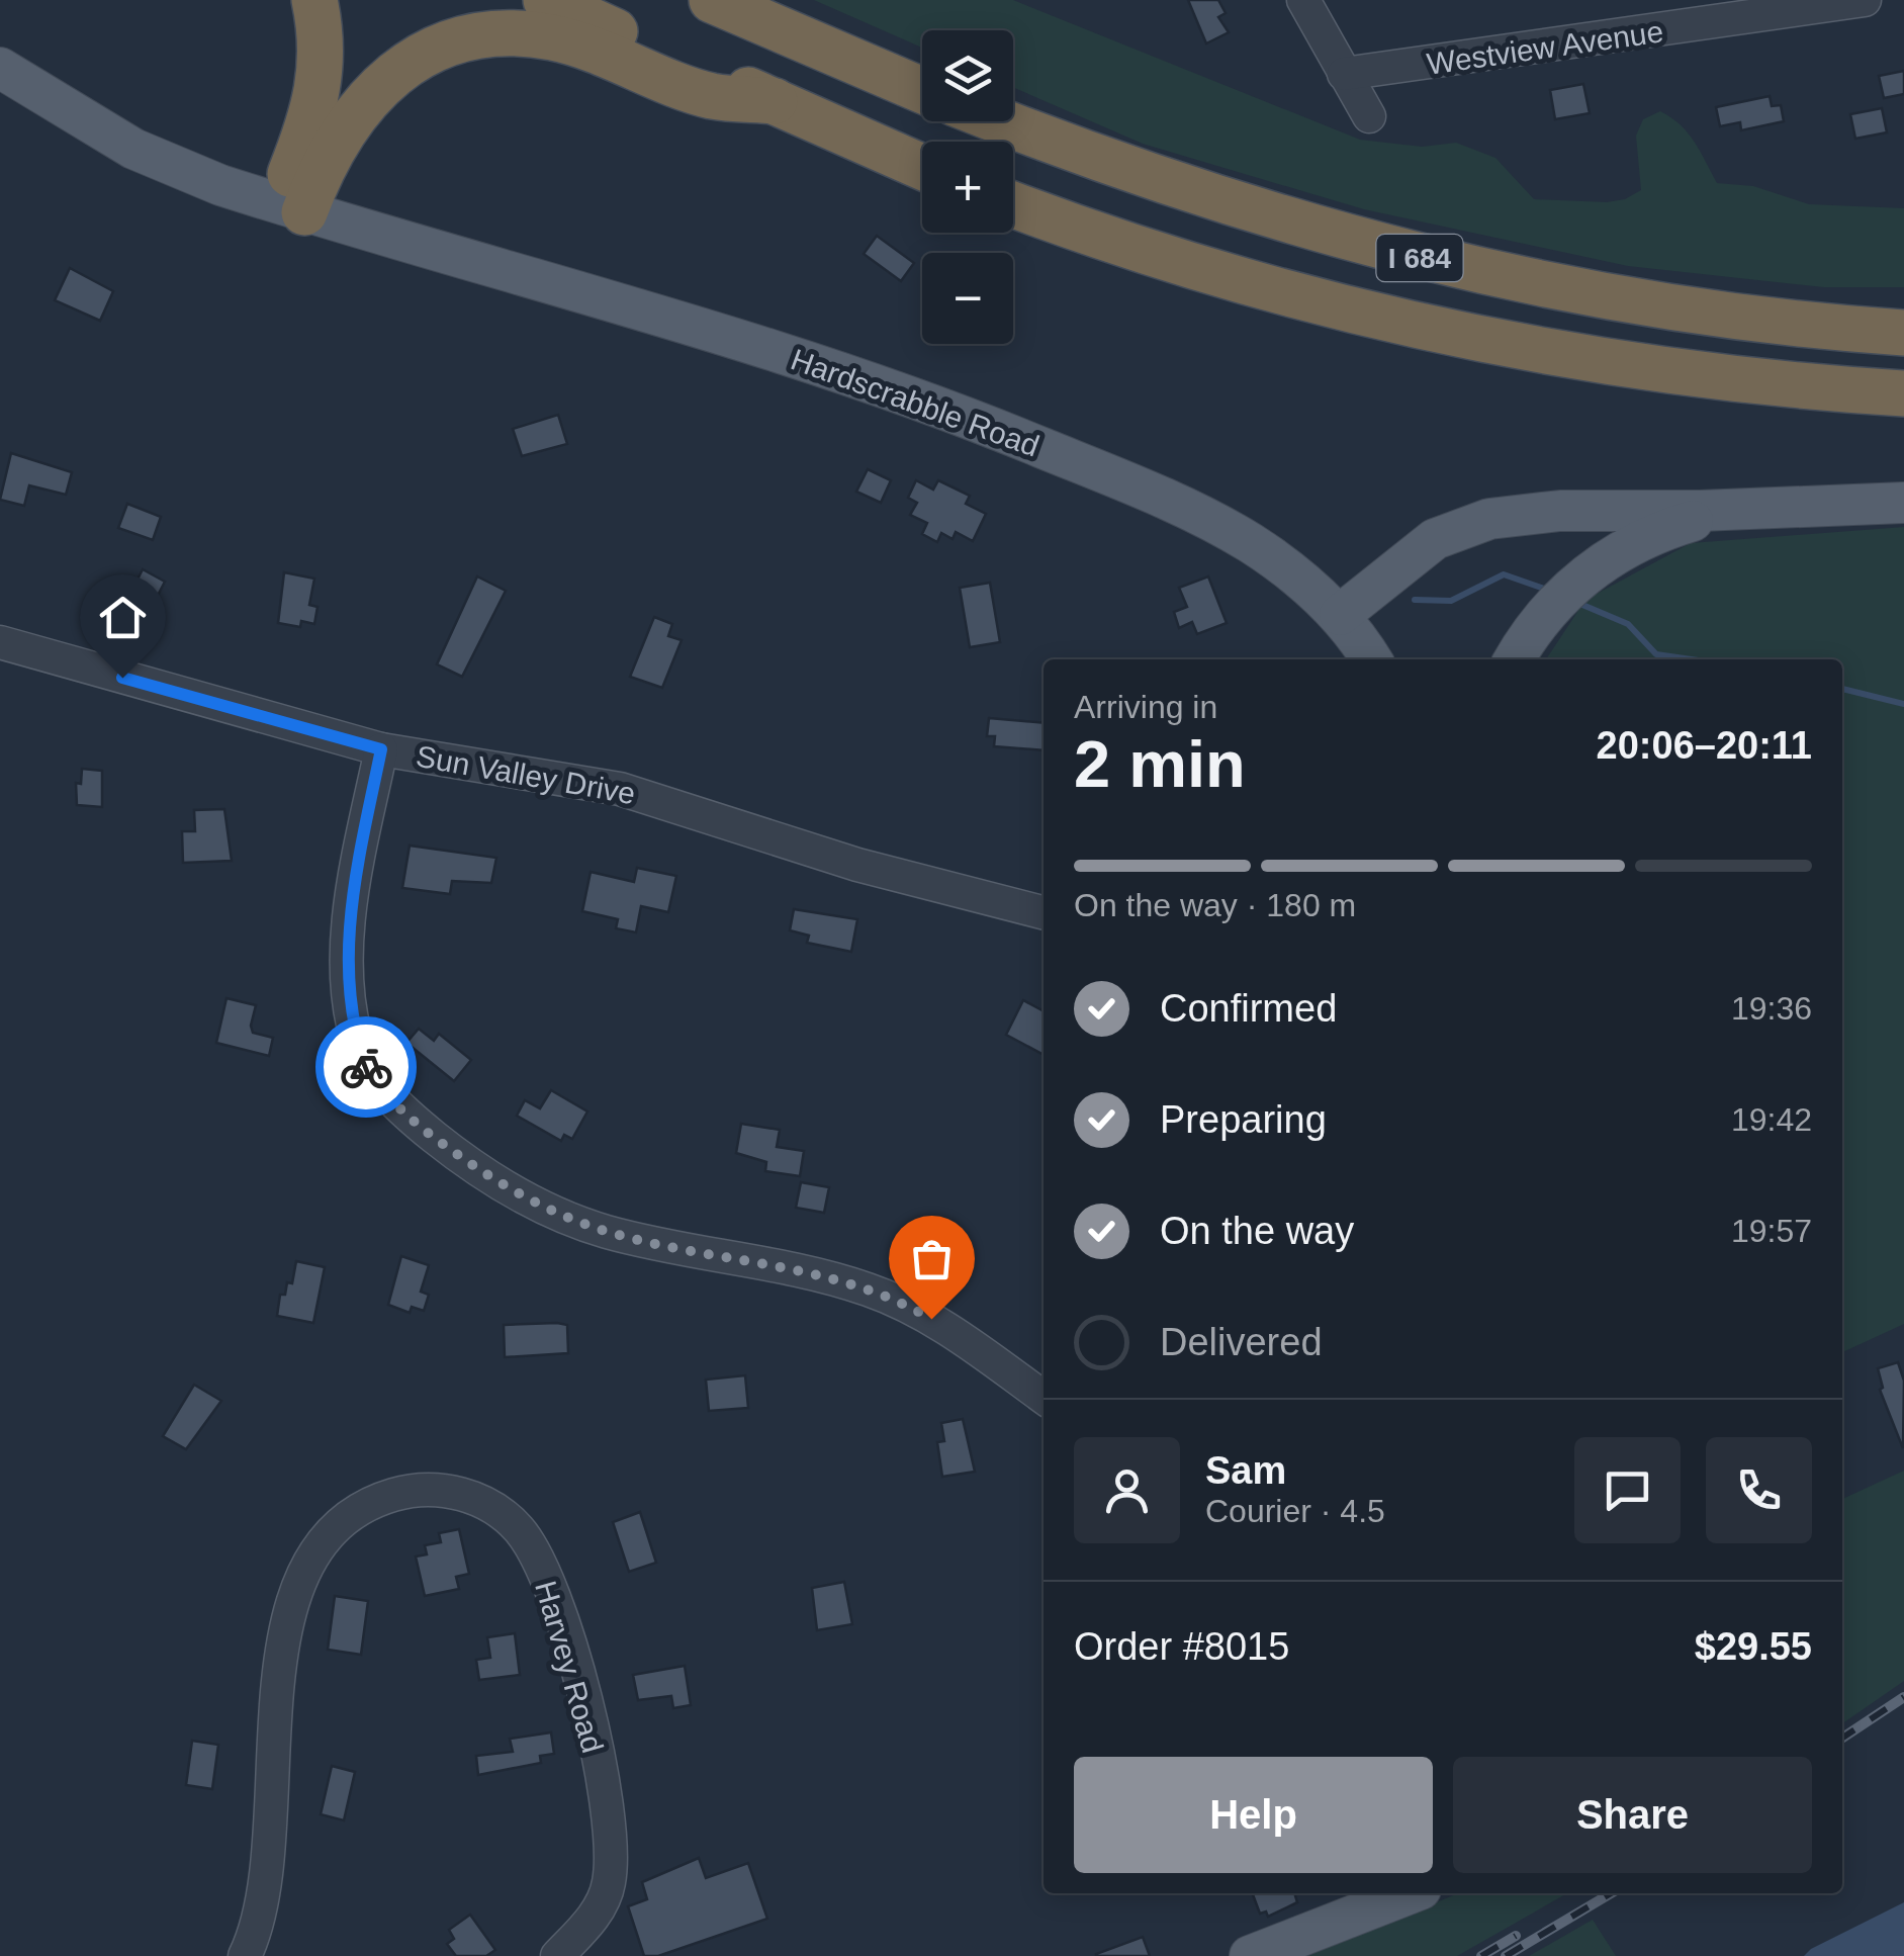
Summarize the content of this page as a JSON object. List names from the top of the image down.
{
  "streets": {
    "highway": ["I 684"],
    "main road": ["Hardscrabble Road"],
    "street": ["Westview Avenue", "Sun Valley Drive", "Harvey Road"]
  },
  "page": {
    "map_buttons": ["+", "−"],
    "heading": ["2 min", "Arriving in", "20:06–20:11"],
    "panel": [
      "Sam",
      "Courier · 4.5",
      "Order #8015",
      "$29.55"
    ],
    "bar": "On the way · 180 m",
    "list": [
      ["Confirmed", "19:36"],
      ["Preparing", "19:42"],
      ["On the way", "19:57"],
      "Delivered"
    ],
    "buttons": ["Help", "Share"]
  }
}
